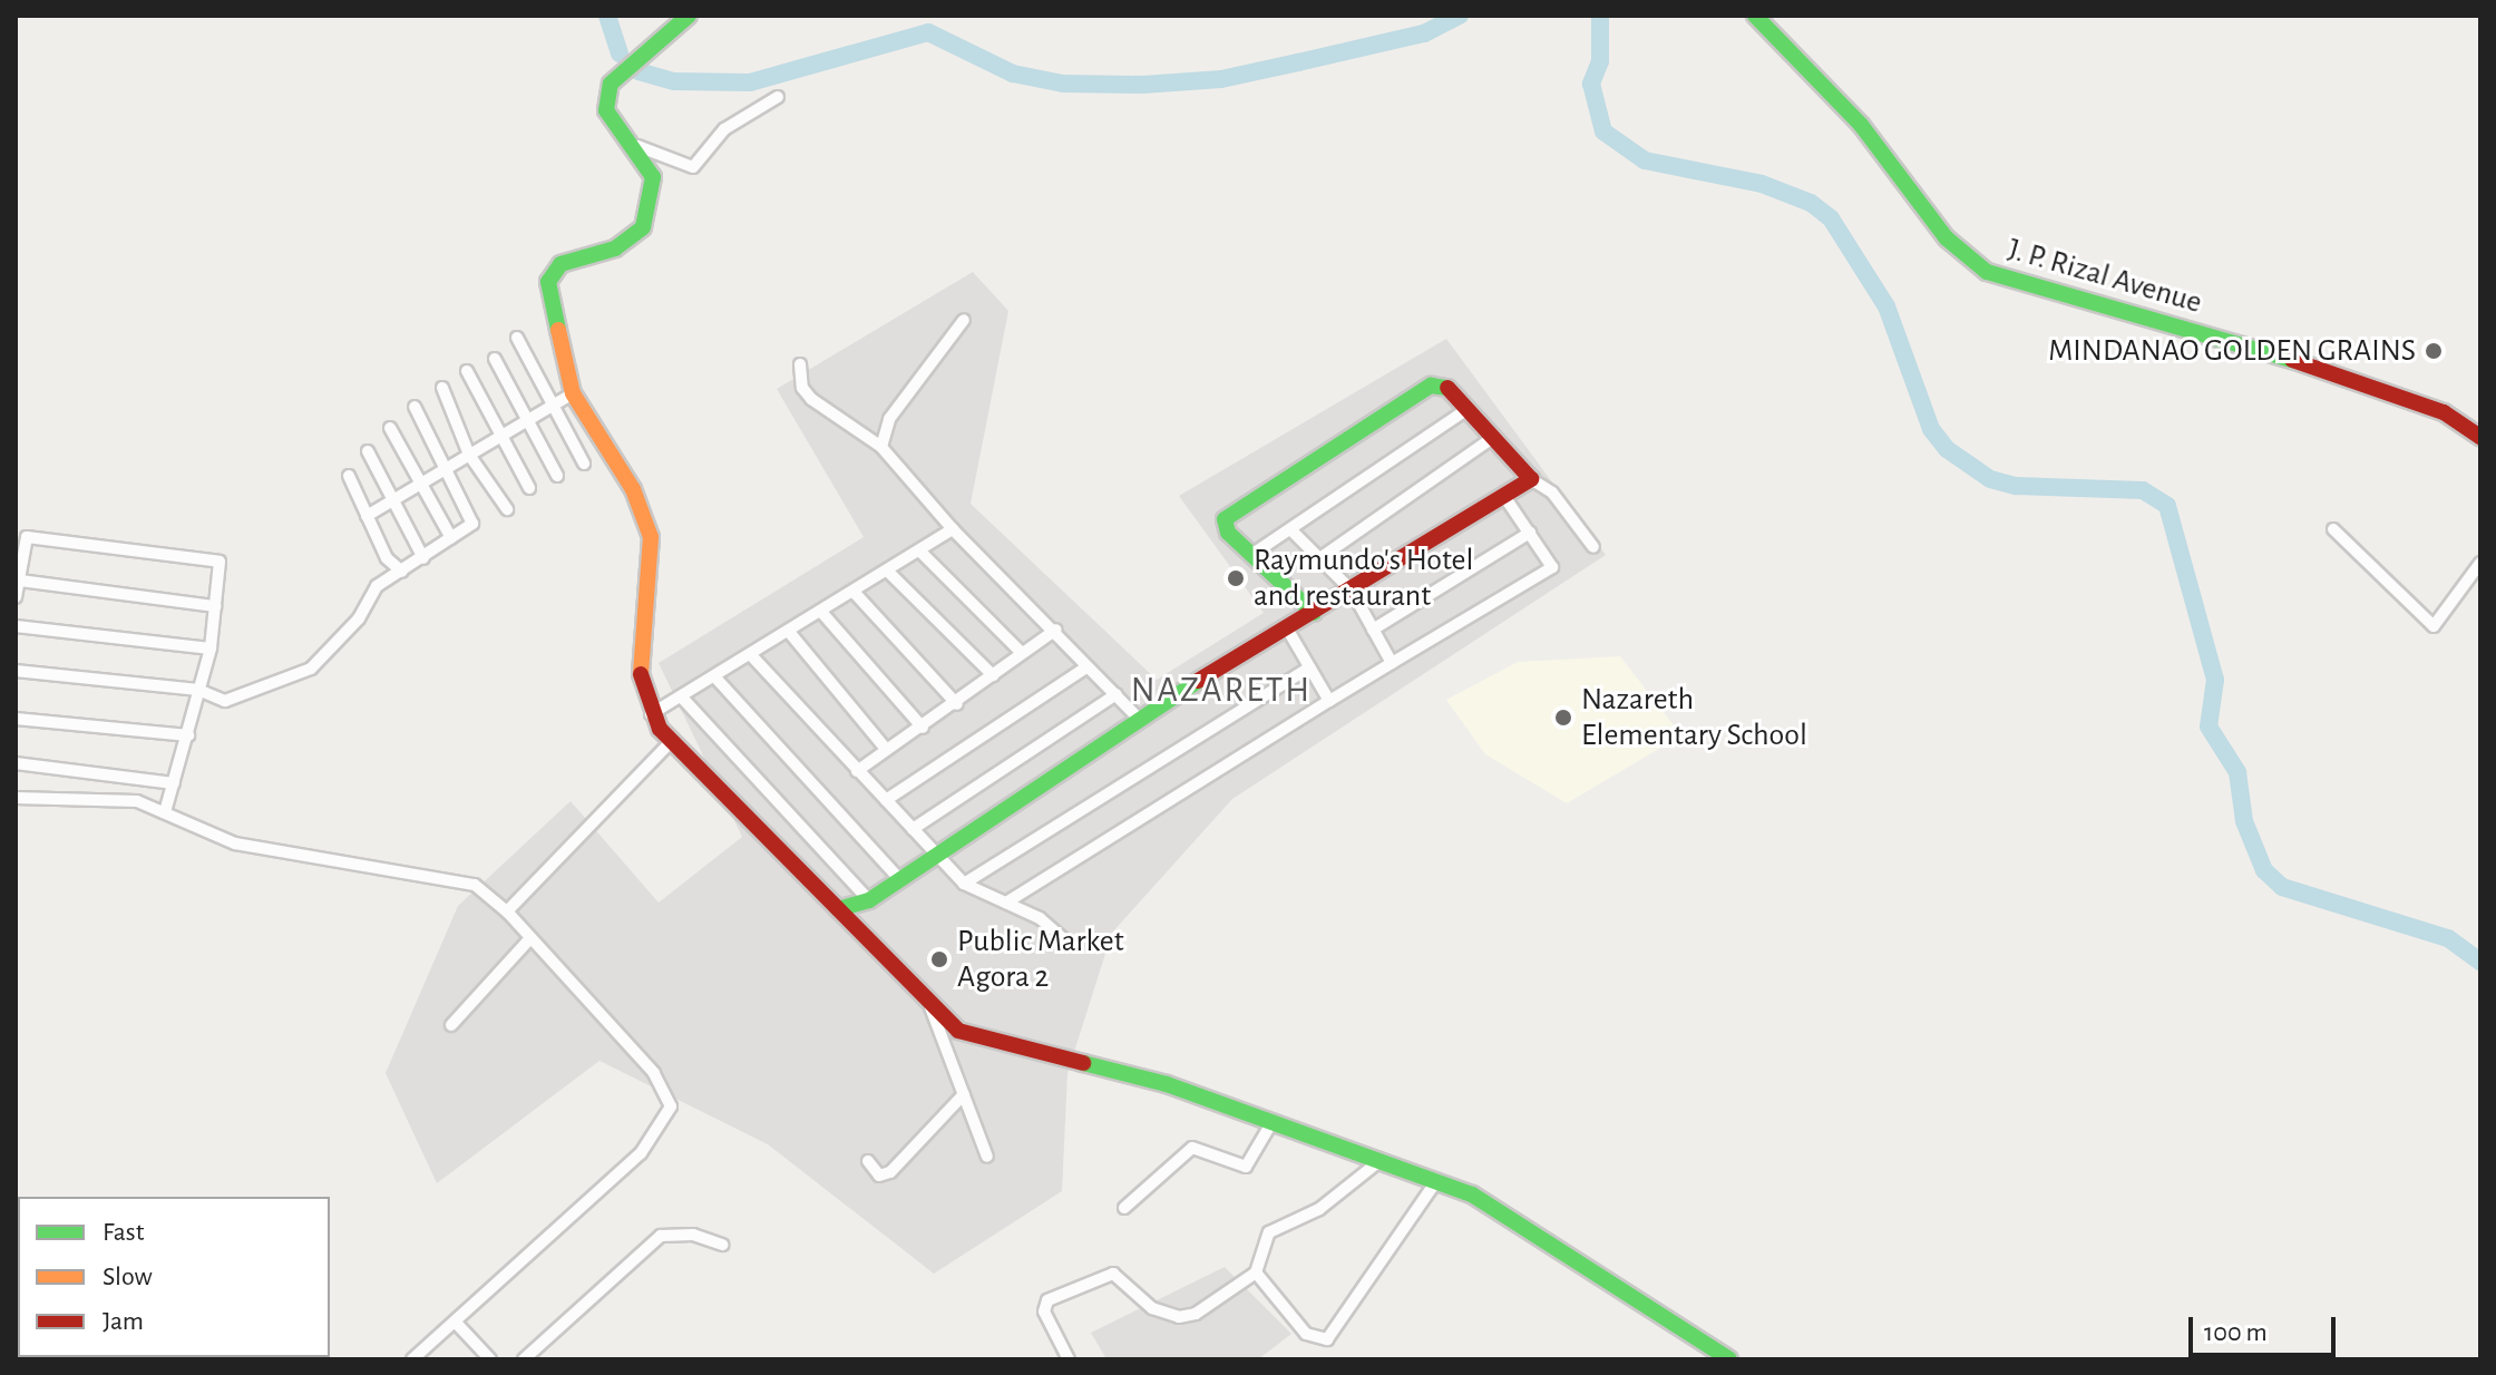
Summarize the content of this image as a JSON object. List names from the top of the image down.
{
  "streets": {
    "main road": ["J. P. Rizal Avenue"]
  },
  "districts": ["NAZARETH"],
  "places": [
    "MINDANAO GOLDEN GRAINS",
    "Raymundo's Hotel and restaurant",
    "Nazareth Elementary School",
    "Public Market Agora 2"
  ],
  "legend": ["Fast", "Slow", "Jam"],
  "scale_bar": "100 m"
}
